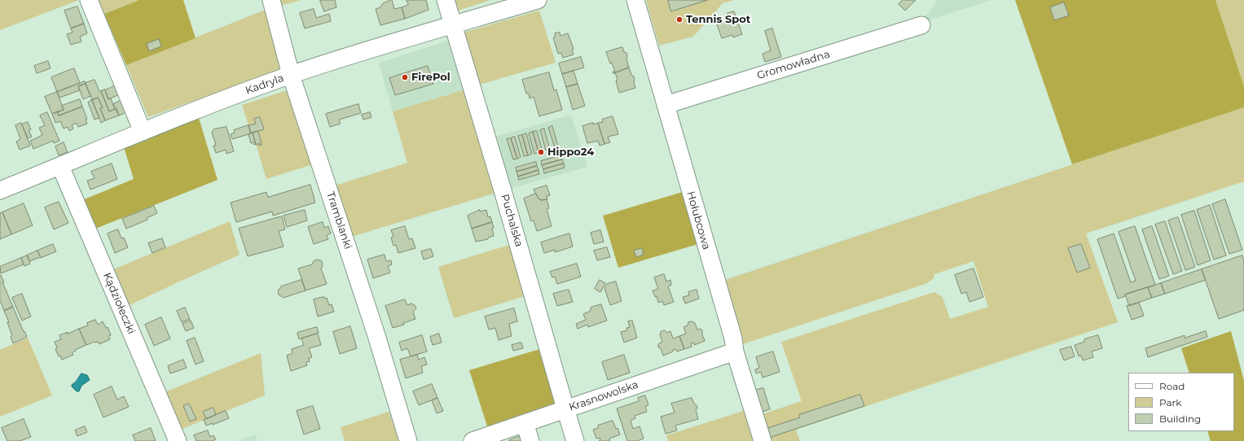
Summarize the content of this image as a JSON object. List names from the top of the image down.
{
  "streets": {
    "street": [
      "Gromowładna",
      "Kadryla",
      "Tramblanki",
      "Puchalska",
      "Hołubcowa",
      "Kądziołeczki",
      "Krasnowolska"
    ]
  },
  "crossings": [
    ["Gromowładna", "Hołubcowa"],
    ["Kadryla", "Tramblanki"],
    ["Kadryla", "Puchalska"],
    ["Kadryla", "Kądziołeczki"],
    ["Puchalska", "Krasnowolska"],
    ["Hołubcowa", "Krasnowolska"]
  ],
  "places": ["Tennis Spot", "FirePol", "Hippo24"],
  "legend": ["Road", "Park", "Building"]
}
